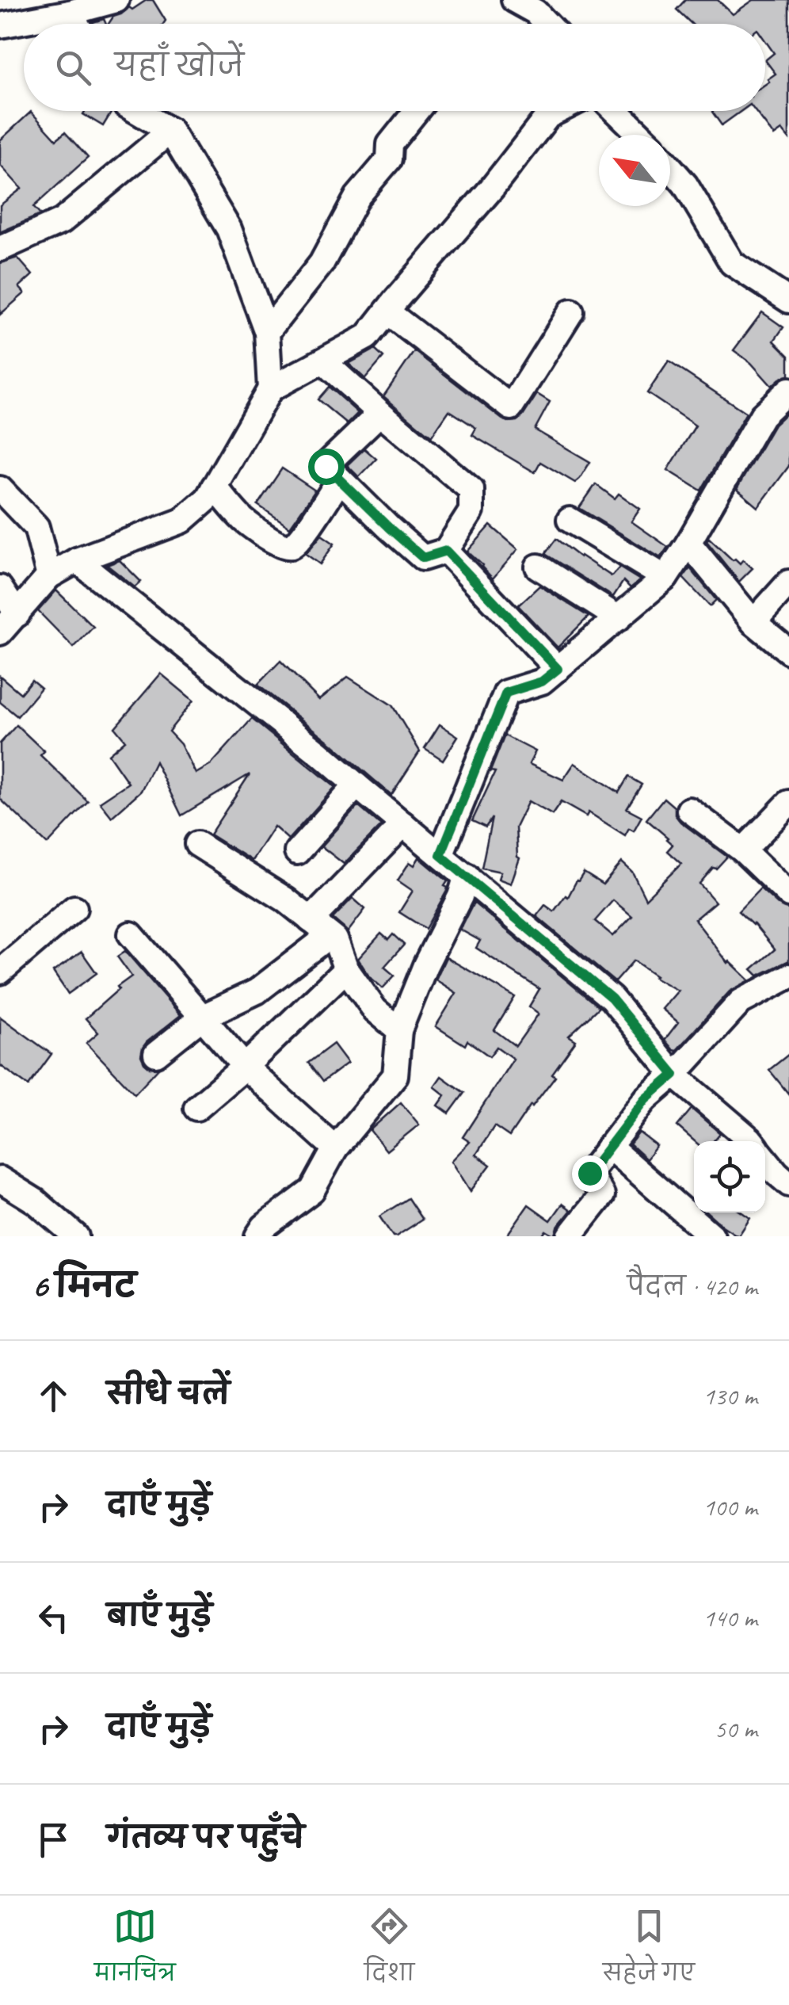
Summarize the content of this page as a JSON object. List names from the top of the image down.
{
  "north": "top left",
  "page": {
    "search": "यहाँ खोजें",
    "heading": ["6 मिनट", "पैदल · 420 m"],
    "list": [
      ["सीधे चलें", "130 m"],
      ["दाएँ मुड़ें", "100 m"],
      ["बाएँ मुड़ें", "140 m"],
      ["दाएँ मुड़ें", "50 m"],
      "गंतव्य पर पहुँचे"
    ],
    "nav": ["मानचित्र", "दिशा", "सहेजे गए"]
  }
}
